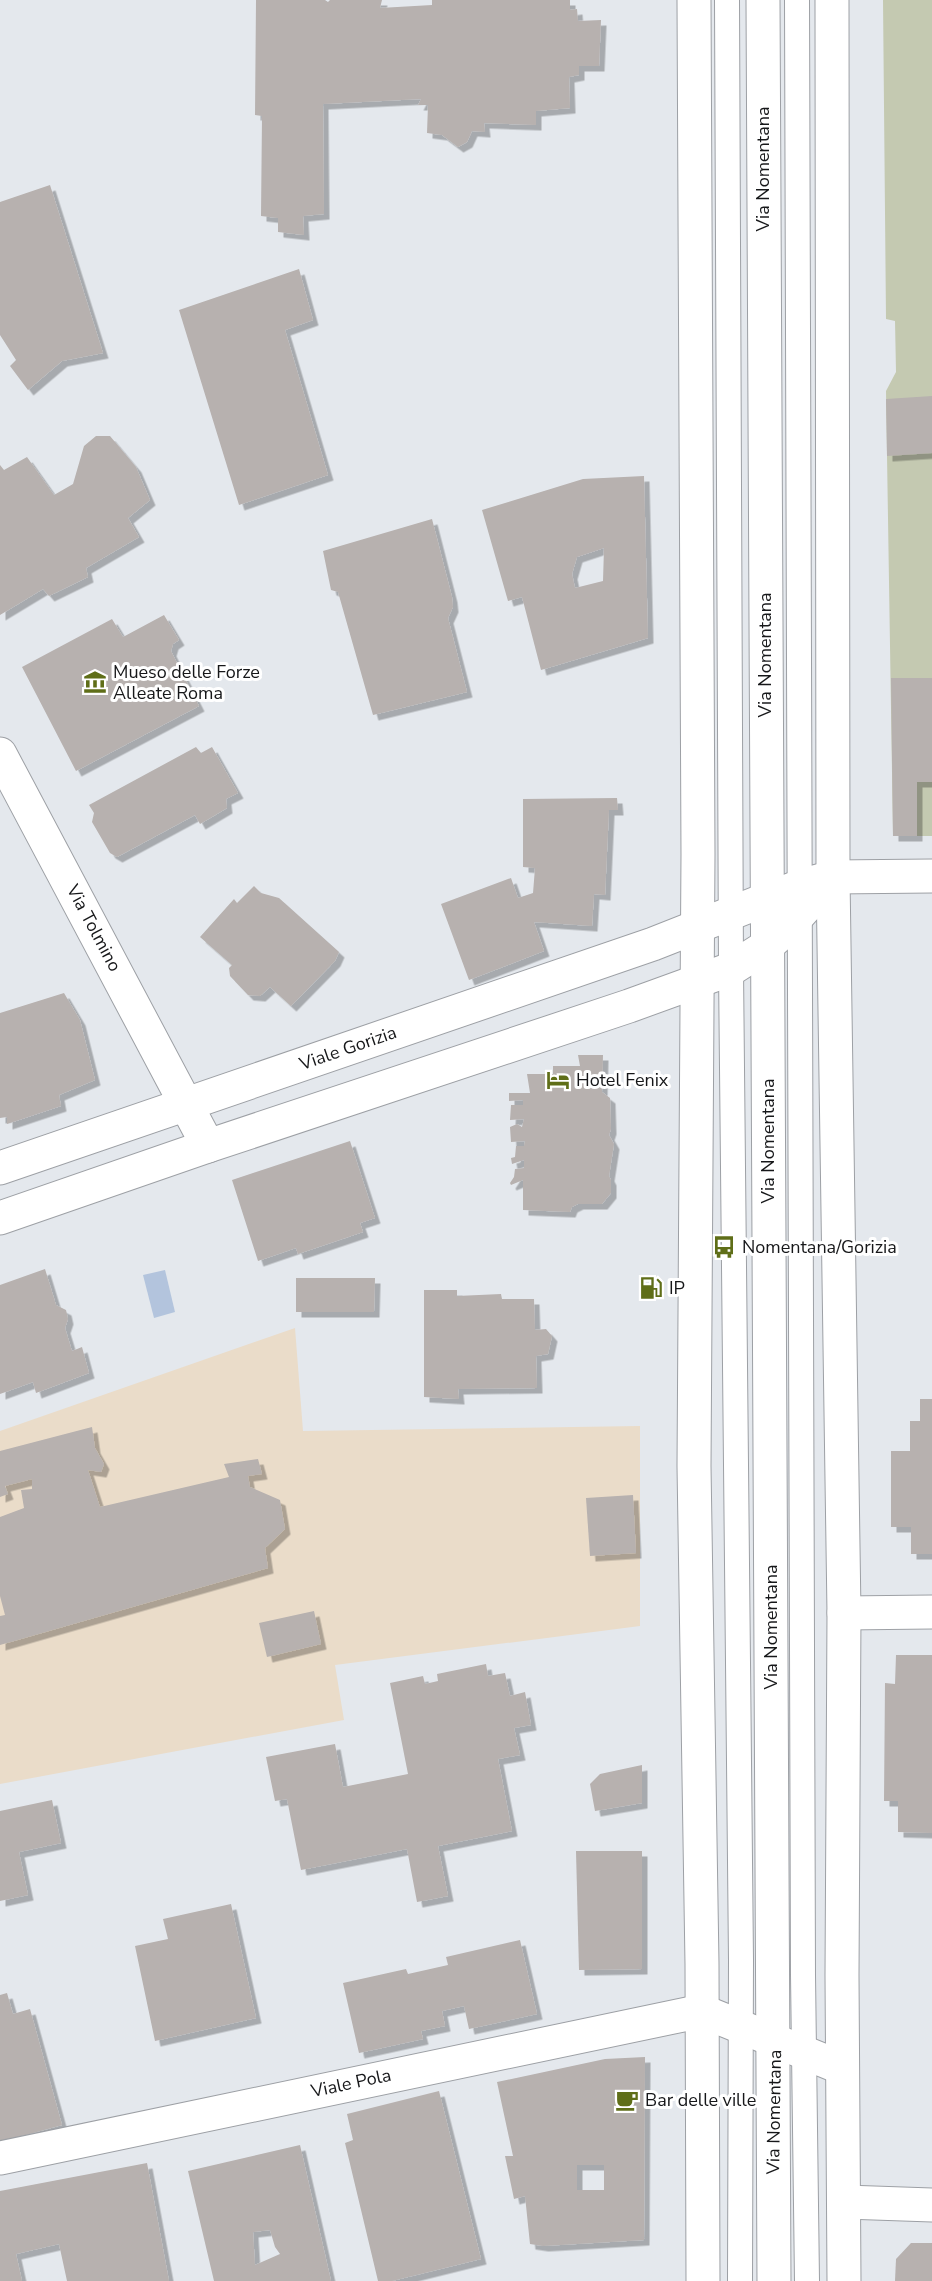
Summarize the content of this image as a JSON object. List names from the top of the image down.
{
  "streets": {
    "street": [
      "Via Nomentana",
      "Via Tolmino",
      "Viale Gorizia",
      "Viale Pola"
    ]
  },
  "crossings": [
    ["Via Nomentana", "Viale Gorizia"],
    ["Via Tolmino", "Viale Gorizia"]
  ],
  "places": {
    "museum": ["Mueso delle Forze Alleate Roma"],
    "hotel": ["Hotel Fenix"],
    "bus stop": ["Nomentana/Gorizia"],
    "fuel station": ["IP"],
    "cafe": ["Bar delle ville"]
  }
}
